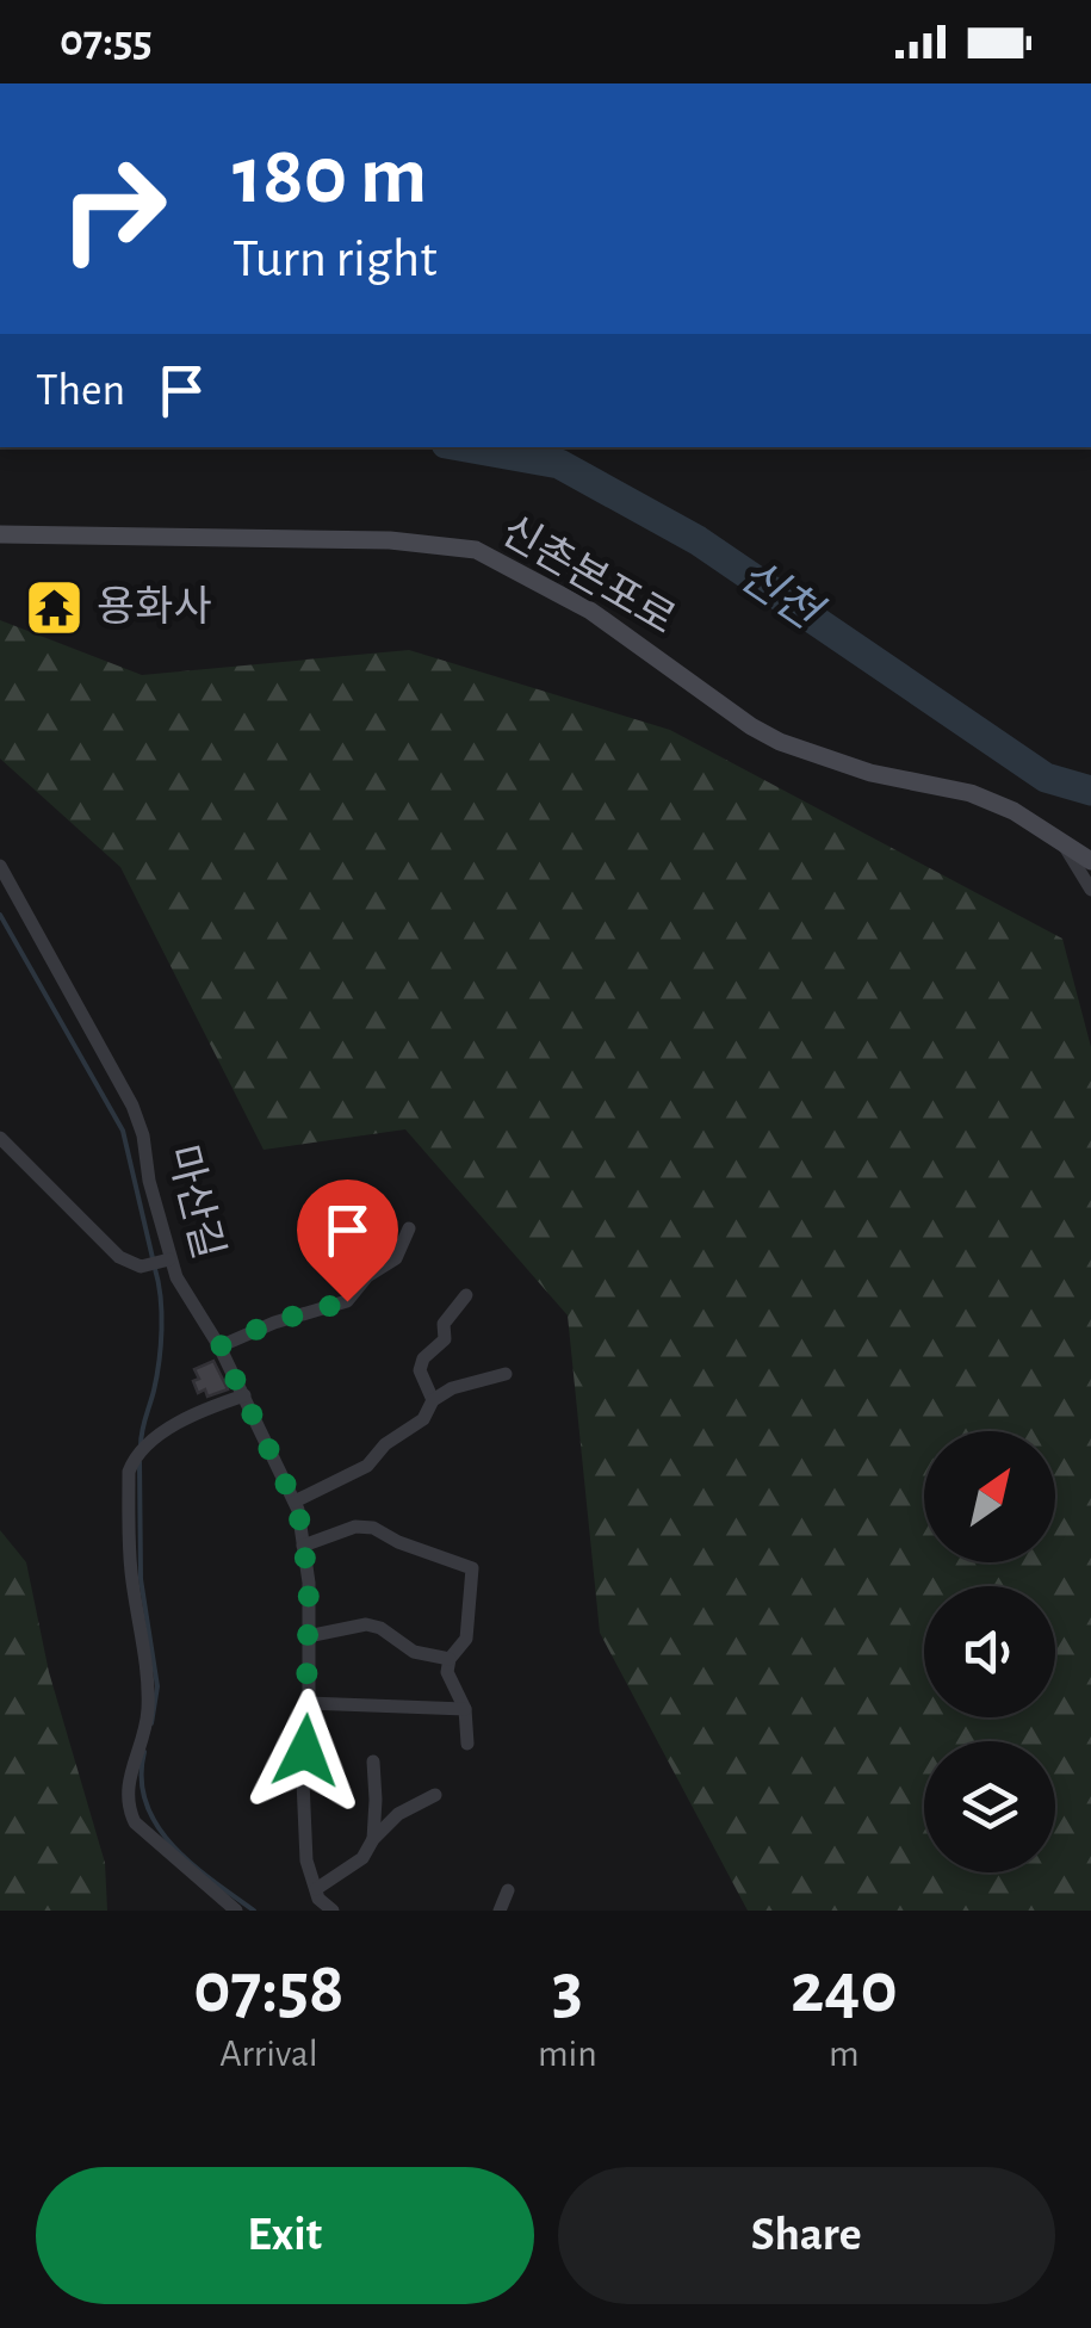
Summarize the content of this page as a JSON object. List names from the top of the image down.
{
  "streets": {
    "main road": ["신촌본포로"],
    "street": ["마산길"]
  },
  "water": ["신천"],
  "places": {
    "temple": ["용화사"]
  },
  "north": "top right",
  "page": {
    "status": "07:55",
    "turn": ["180 m", "Turn right"],
    "then": "Then",
    "eta": [
      "07:58",
      "Arrival",
      "3",
      "min",
      "240",
      "m"
    ],
    "buttons": ["Exit", "Share"]
  }
}
